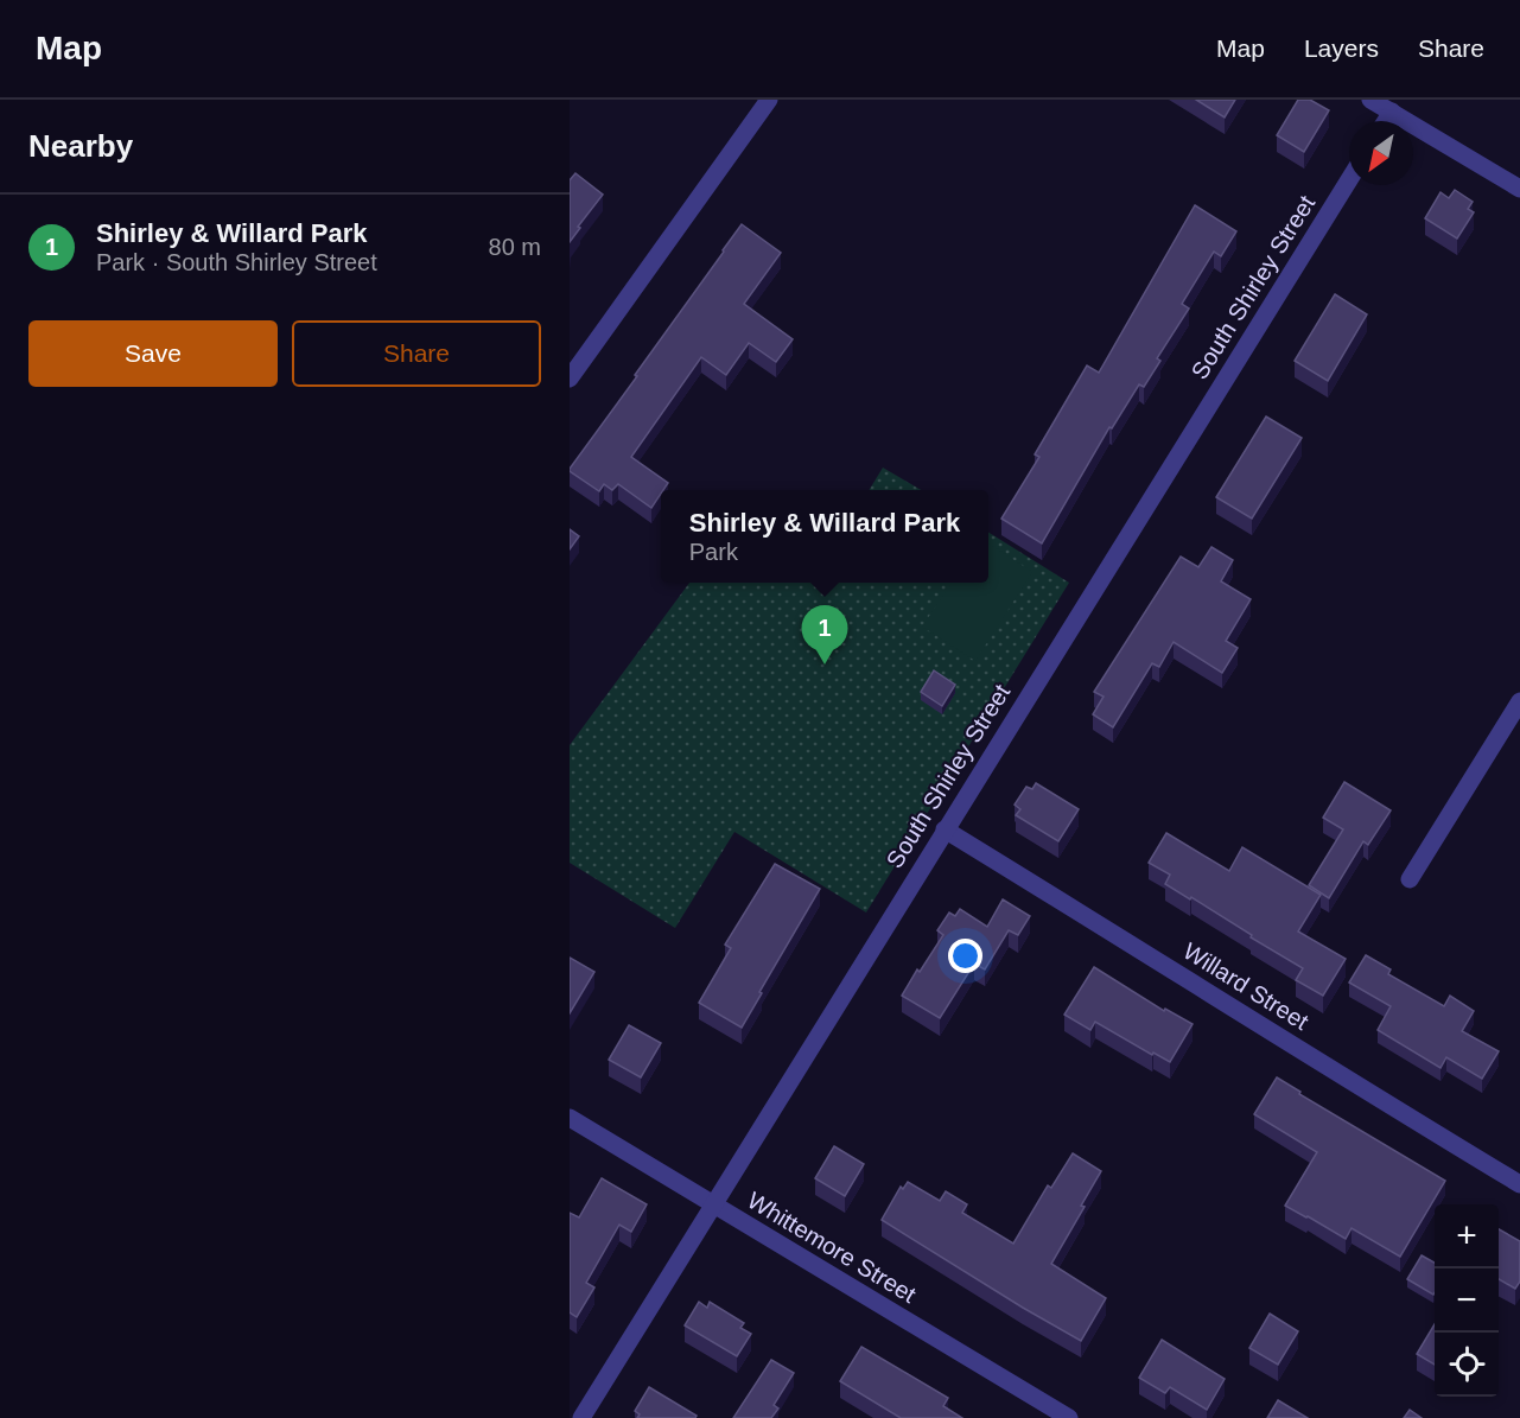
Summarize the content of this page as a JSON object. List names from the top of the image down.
{
  "streets": {
    "street": ["South Shirley Street", "Willard Street", "Whittemore Street"]
  },
  "crossings": [
    ["South Shirley Street", "Willard Street"],
    ["South Shirley Street", "Whittemore Street"]
  ],
  "north": "bottom left",
  "page": {
    "header": "Map",
    "nav": ["Map", "Layers", "Share"],
    "heading": "Nearby",
    "list": [
      {
        "mark": "1",
        "name": "Shirley & Willard Park",
        "note": "Park · South Shirley Street",
        "value": "80 m"
      }
    ],
    "buttons": ["Save", "Share"],
    "popup": ["Shirley & Willard Park", "Park"],
    "pins": "1",
    "map_buttons": ["+", "−"]
  }
}
